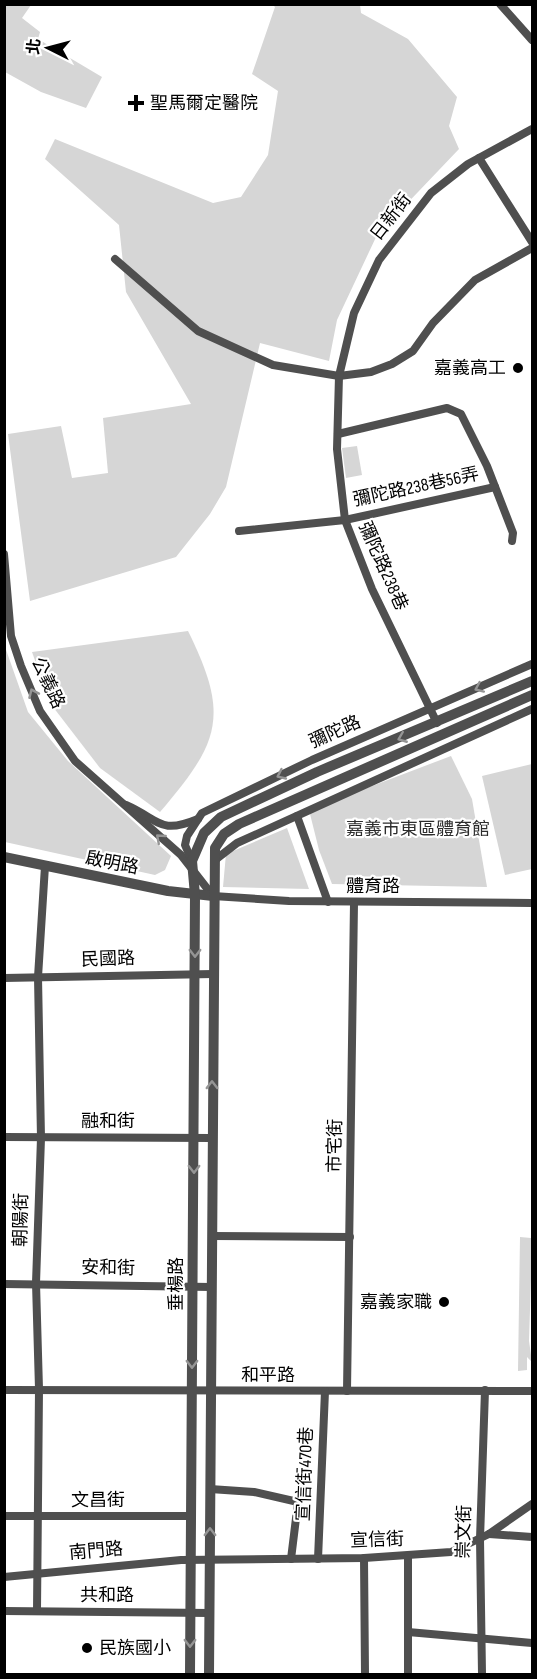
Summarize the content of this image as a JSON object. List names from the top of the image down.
{
  "streets": {
    "street": [
      "日新街",
      "彌陀路238巷56弄",
      "彌陀路238巷",
      "公義路",
      "彌陀路",
      "啟明路",
      "體育路",
      "民國路",
      "融和街",
      "市宅街",
      "朝陽街",
      "安和街",
      "垂楊路",
      "和平路",
      "宣信街470巷",
      "文昌街",
      "崇文街",
      "宣信街",
      "南門路",
      "共和路"
    ]
  },
  "crossings": [
    ["日新街", "彌陀路238巷"],
    ["彌陀路238巷56弄", "彌陀路238巷"],
    ["彌陀路238巷", "彌陀路"],
    ["公義路", "彌陀路"],
    ["公義路", "啟明路"],
    ["公義路", "體育路"],
    ["公義路", "垂楊路"],
    ["彌陀路", "啟明路"],
    ["彌陀路", "垂楊路"],
    ["啟明路", "體育路"],
    ["啟明路", "朝陽街"],
    ["啟明路", "垂楊路"],
    ["體育路", "市宅街"],
    ["體育路", "垂楊路"],
    ["民國路", "朝陽街"],
    ["民國路", "垂楊路"],
    ["融和街", "朝陽街"],
    ["融和街", "垂楊路"],
    ["市宅街", "和平路"],
    ["朝陽街", "安和街"],
    ["朝陽街", "和平路"],
    ["朝陽街", "文昌街"],
    ["朝陽街", "南門路"],
    ["朝陽街", "共和路"],
    ["安和街", "垂楊路"],
    ["垂楊路", "和平路"],
    ["垂楊路", "文昌街"],
    ["垂楊路", "宣信街"],
    ["垂楊路", "南門路"],
    ["垂楊路", "共和路"],
    ["和平路", "宣信街470巷"],
    ["和平路", "崇文街"],
    ["宣信街470巷", "宣信街"],
    ["崇文街", "宣信街"],
    ["宣信街", "南門路"]
  ],
  "one_way": ["公義路"],
  "parks": ["嘉義市東區體育館"],
  "places": {
    "health": ["聖馬爾定醫院"],
    "other": ["嘉義高工", "嘉義家職", "民族國小"]
  },
  "north": "left"
}
